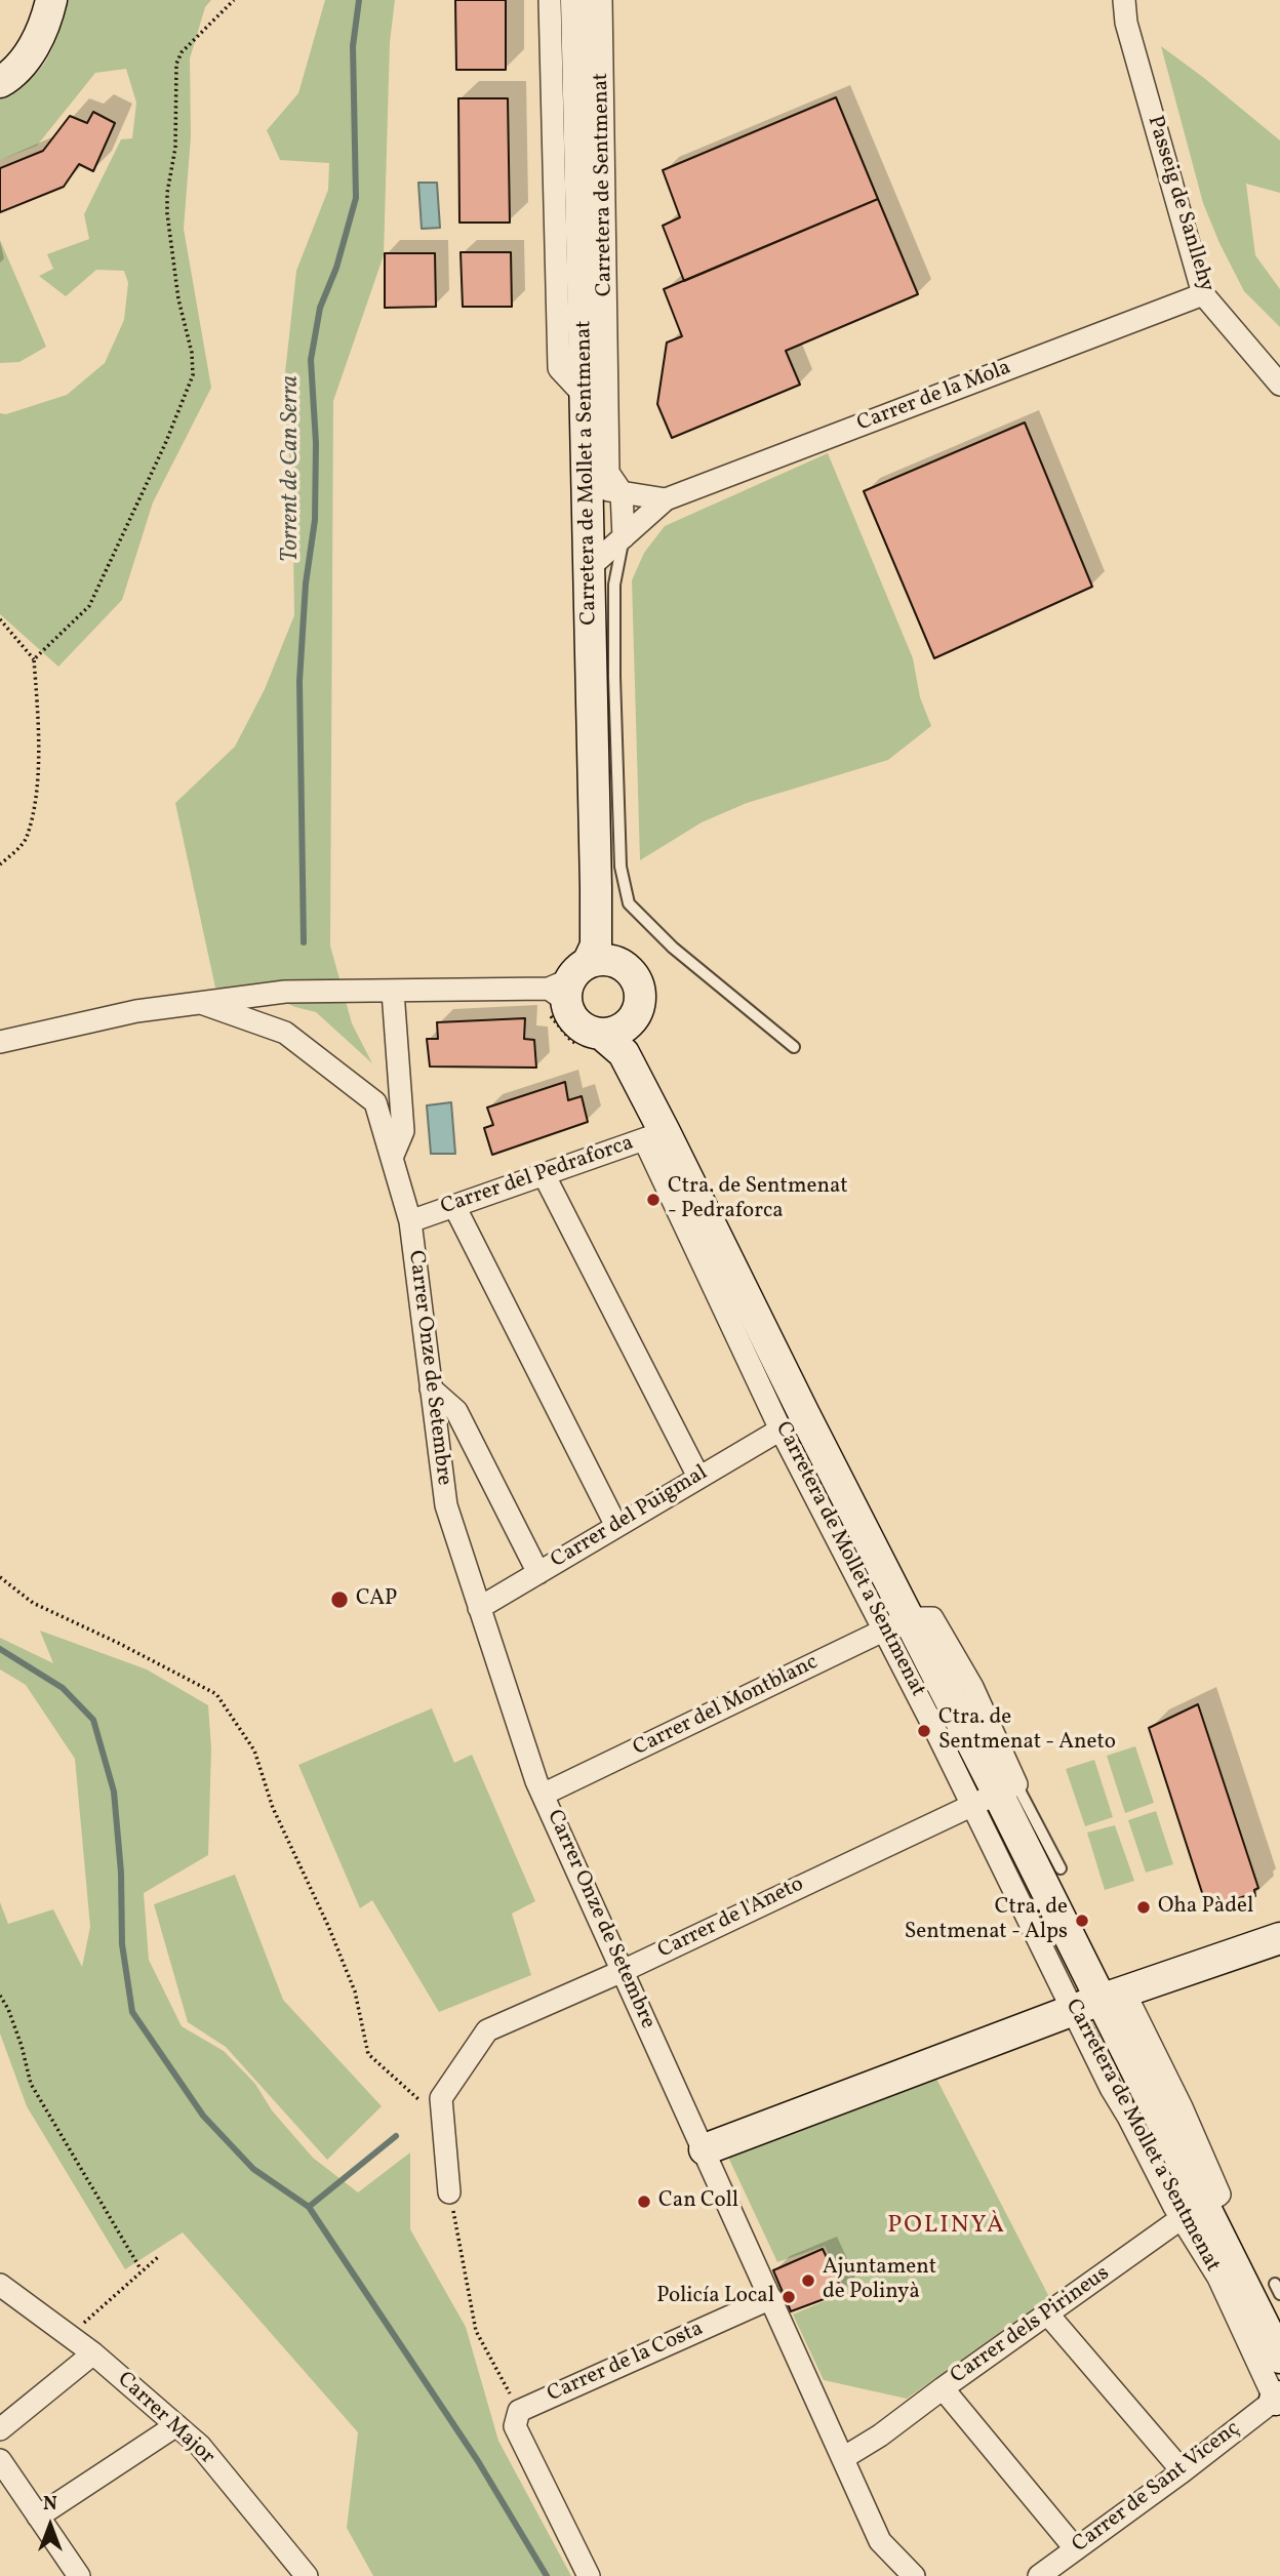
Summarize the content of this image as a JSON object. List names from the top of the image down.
{
  "streets": {
    "street": [
      "Carretera de Sentmenat",
      "Passeig de Sanllehy",
      "Carrer de la Mola",
      "Carretera de Mollet a Sentmenat",
      "Carrer del Pedraforca",
      "Carrer Onze de Setembre",
      "Carrer del Puigmal",
      "Carrer del Montblanc",
      "Carrer de l'Aneto",
      "Carrer dels Pirineus",
      "Carrer de la Costa",
      "Carrer Major",
      "Carrer de Sant Vicenç"
    ]
  },
  "crossings": [
    ["Carretera de Sentmenat", "Carrer de la Mola"],
    ["Passeig de Sanllehy", "Carrer de la Mola"],
    ["Carrer de la Mola", "Carretera de Mollet a Sentmenat"],
    ["Carretera de Mollet a Sentmenat", "Carrer del Pedraforca"],
    ["Carretera de Mollet a Sentmenat", "Carrer del Puigmal"],
    ["Carretera de Mollet a Sentmenat", "Carrer del Montblanc"],
    ["Carretera de Mollet a Sentmenat", "Carrer de l'Aneto"],
    ["Carretera de Mollet a Sentmenat", "Carrer dels Pirineus"],
    ["Carretera de Mollet a Sentmenat", "Carrer de Sant Vicenç"],
    ["Carrer del Pedraforca", "Carrer Onze de Setembre"],
    ["Carrer Onze de Setembre", "Carrer del Puigmal"],
    ["Carrer Onze de Setembre", "Carrer del Montblanc"],
    ["Carrer Onze de Setembre", "Carrer de l'Aneto"],
    ["Carrer Onze de Setembre", "Carrer dels Pirineus"],
    ["Carrer Onze de Setembre", "Carrer de la Costa"]
  ],
  "districts": ["POLINYÀ"],
  "water": ["Torrent de Can Serra"],
  "places": [
    "Ctra. de Sentmenat - Pedraforca",
    "CAP",
    "Ctra. de Sentmenat - Aneto",
    "Oha Pàdel",
    "Ctra. de Sentmenat - Alps",
    "Can Coll",
    "Ajuntament de Polinyà",
    "Policía Local"
  ],
  "north": "top"
}
